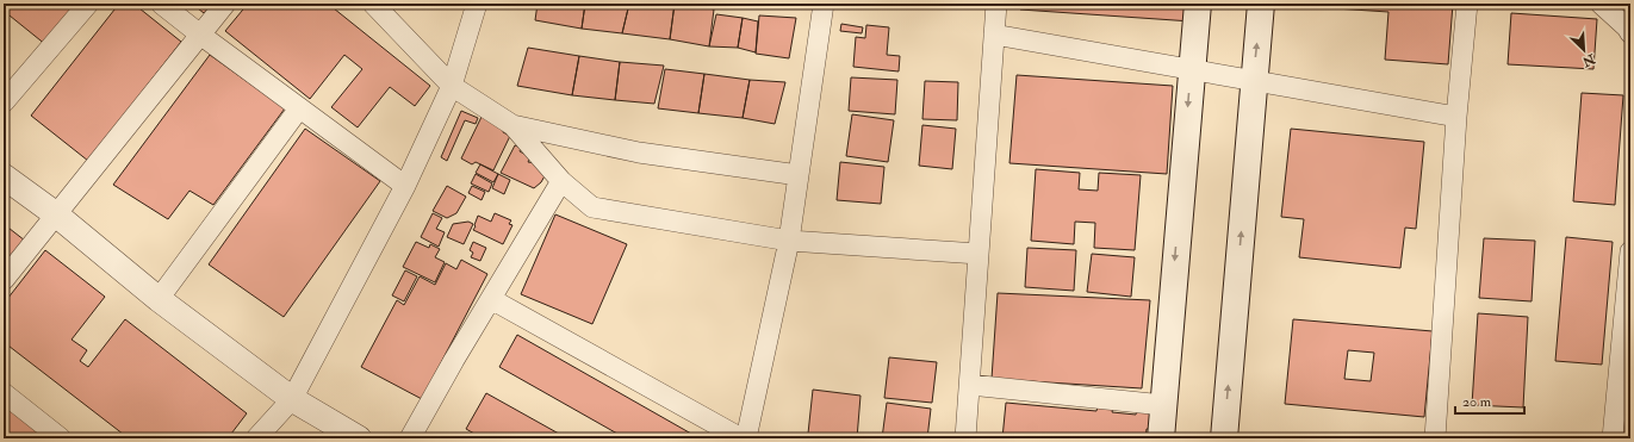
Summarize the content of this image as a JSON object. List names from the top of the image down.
{
  "scale_bar": "20 m",
  "north": "bottom right"
}
